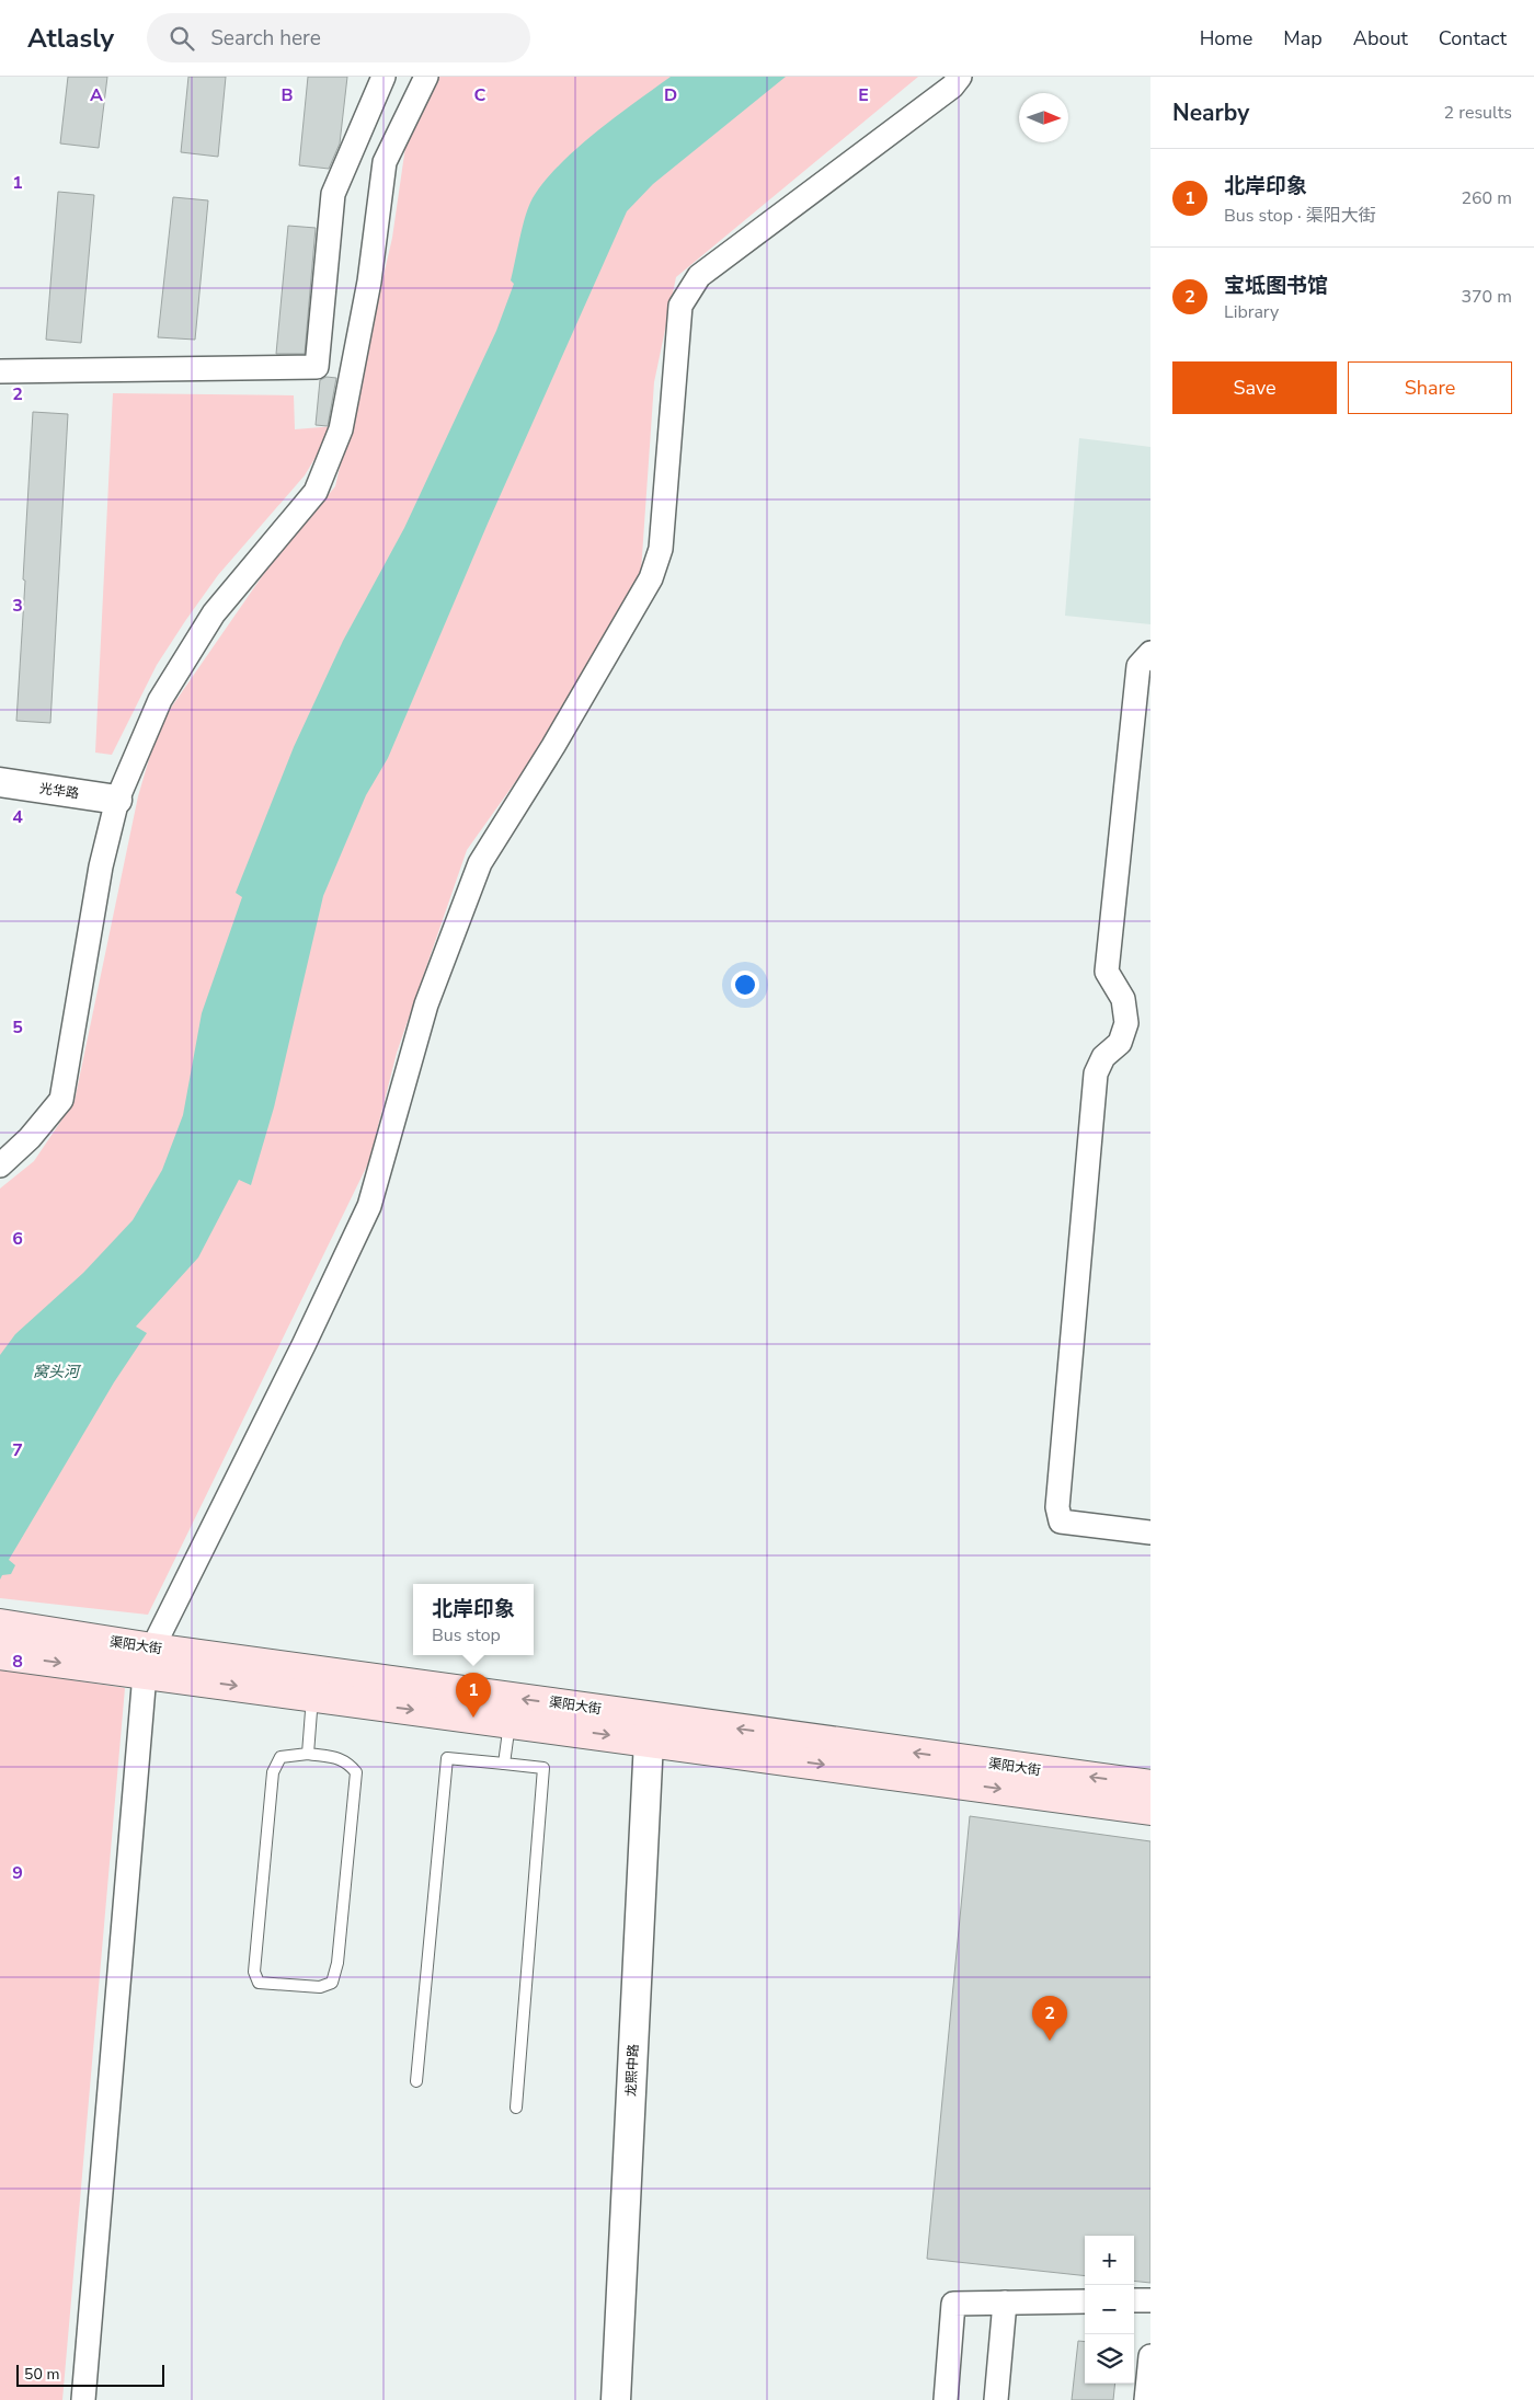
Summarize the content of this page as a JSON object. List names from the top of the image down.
{
  "streets": {
    "main road": ["渠阳大街"],
    "street": ["光华路", "龙熙中路"]
  },
  "crossings": [
    ["渠阳大街", "龙熙中路"]
  ],
  "water": ["窝头河"],
  "scale_bar": "50 m",
  "north": "right",
  "page": {
    "header": "Atlasly",
    "search": "Search here",
    "nav": [
      "Home",
      "Map",
      "About",
      "Contact"
    ],
    "heading": ["Nearby", "2 results"],
    "list": [
      {
        "mark": "1",
        "name": "北岸印象",
        "note": "Bus stop · 渠阳大街",
        "value": "260 m"
      },
      {
        "mark": "2",
        "name": "宝坻图书馆",
        "note": "Library",
        "value": "370 m"
      }
    ],
    "buttons": ["Save", "Share"],
    "popup": ["北岸印象", "Bus stop"],
    "pins": ["1", "2"],
    "map_buttons": ["+", "−"],
    "scale": "50 m"
  },
  "grid": {
    "columns": [
      "A",
      "B",
      "C",
      "D",
      "E"
    ],
    "rows": [
      "1",
      "2",
      "3",
      "4",
      "5",
      "6",
      "7",
      "8",
      "9"
    ]
  }
}
